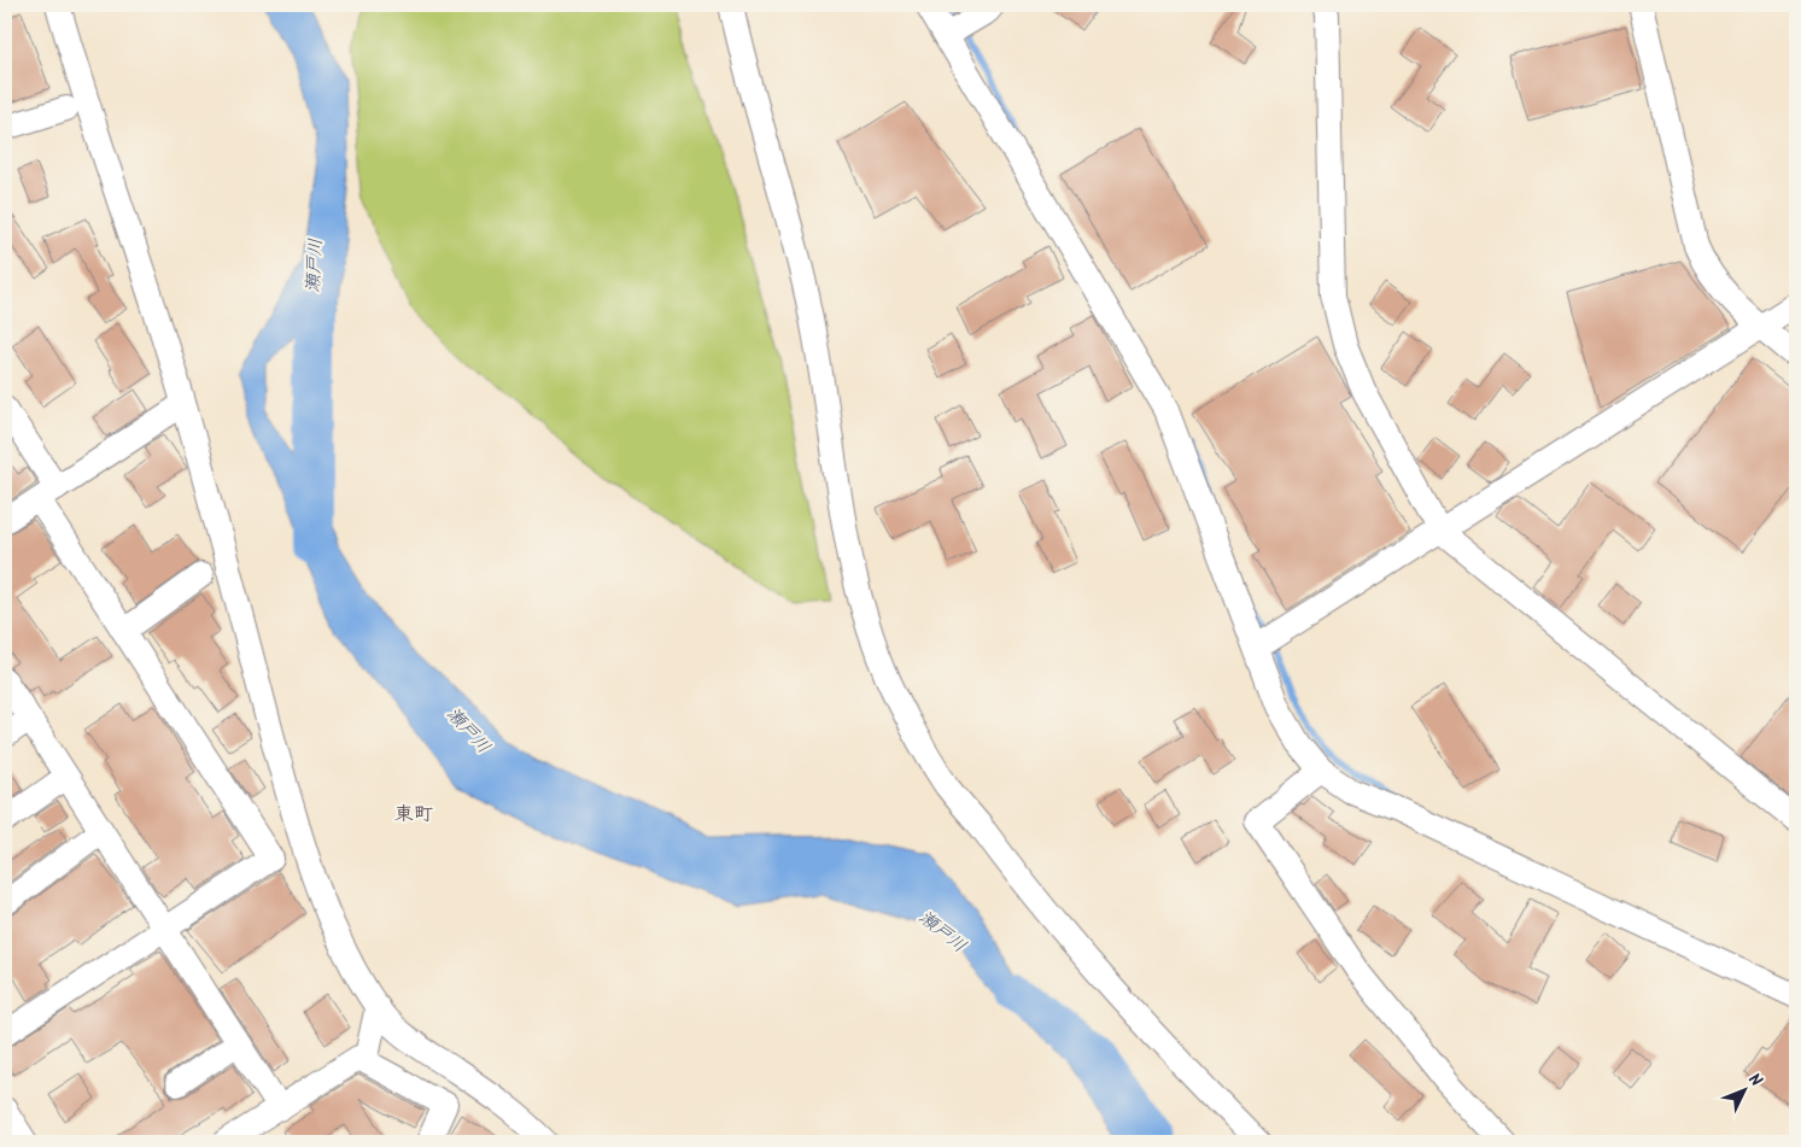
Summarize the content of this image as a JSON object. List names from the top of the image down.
{
  "districts": ["東町"],
  "water": ["瀬戸川"],
  "north": "top right"
}
